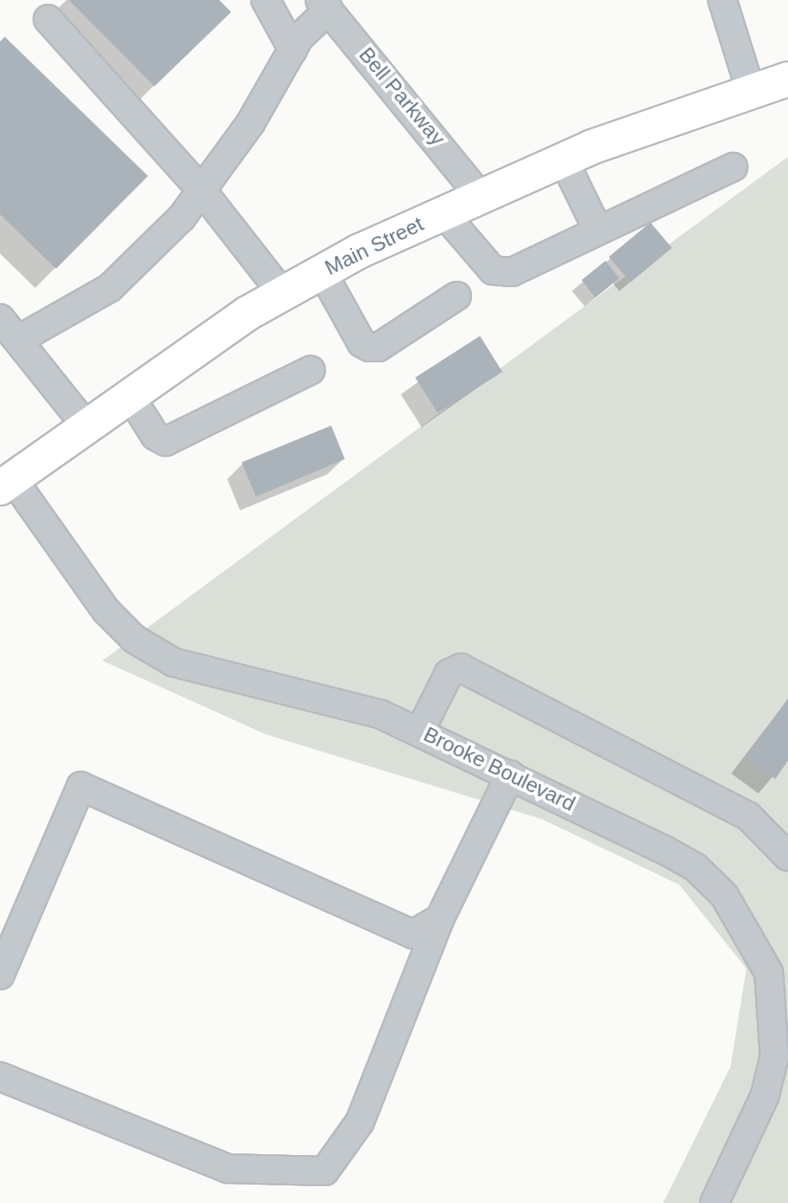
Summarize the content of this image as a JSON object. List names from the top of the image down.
{
  "streets": {
    "main road": ["Main Street"],
    "street": ["Bell Parkway", "Brooke Boulevard"]
  },
  "crossings": [
    ["Bell Parkway", "Main Street"],
    ["Main Street", "Brooke Boulevard"]
  ]
}
